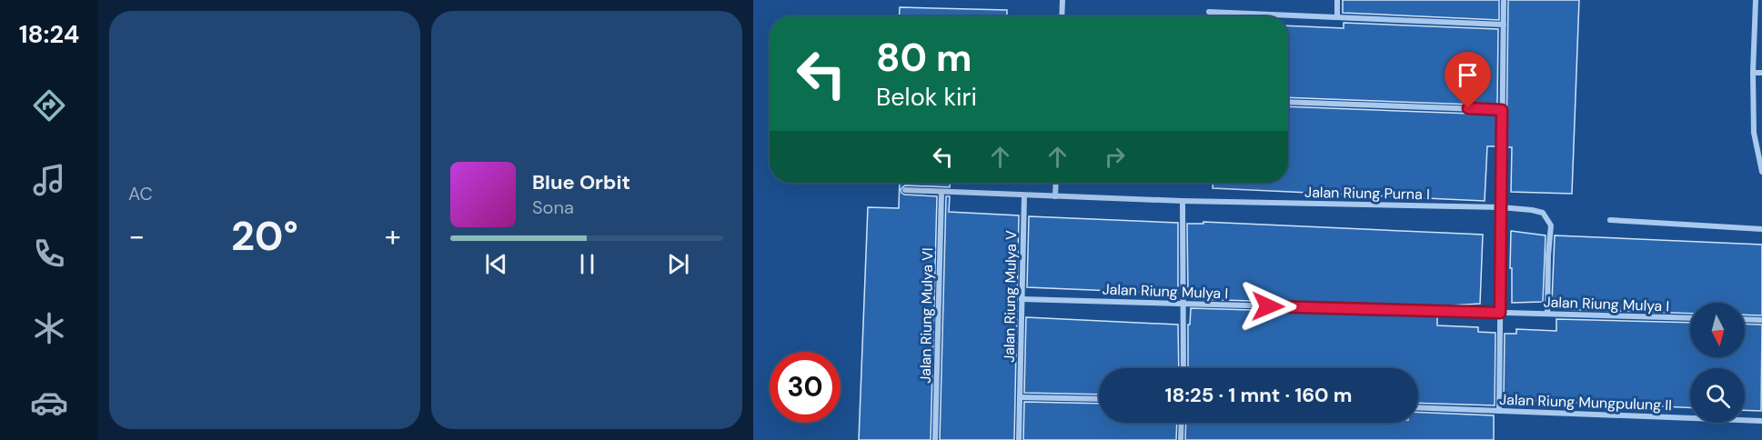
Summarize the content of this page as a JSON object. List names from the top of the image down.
{
  "streets": {
    "street": [
      "Jalan Riung Purna I",
      "Jalan Riung Mulya I",
      "Jalan Riung Mulya V",
      "Jalan Riung Mulya VI",
      "Jalan Riung Mungpulung II"
    ]
  },
  "crossings": [
    ["Jalan Riung Purna I", "Jalan Riung Mulya I"],
    ["Jalan Riung Purna I", "Jalan Riung Mulya V"],
    ["Jalan Riung Purna I", "Jalan Riung Mulya VI"],
    ["Jalan Riung Mulya I", "Jalan Riung Mulya V"]
  ],
  "north": "bottom",
  "page": {
    "tabs": "18:24",
    "tile": "AC",
    "turn": ["80 m", "Belok kiri"],
    "song": ["Blue Orbit", "Sona"],
    "heat": ["−", "20°", "+"],
    "limit": "30",
    "trip": "18:25 · 1 mnt · 160 m"
  }
}
